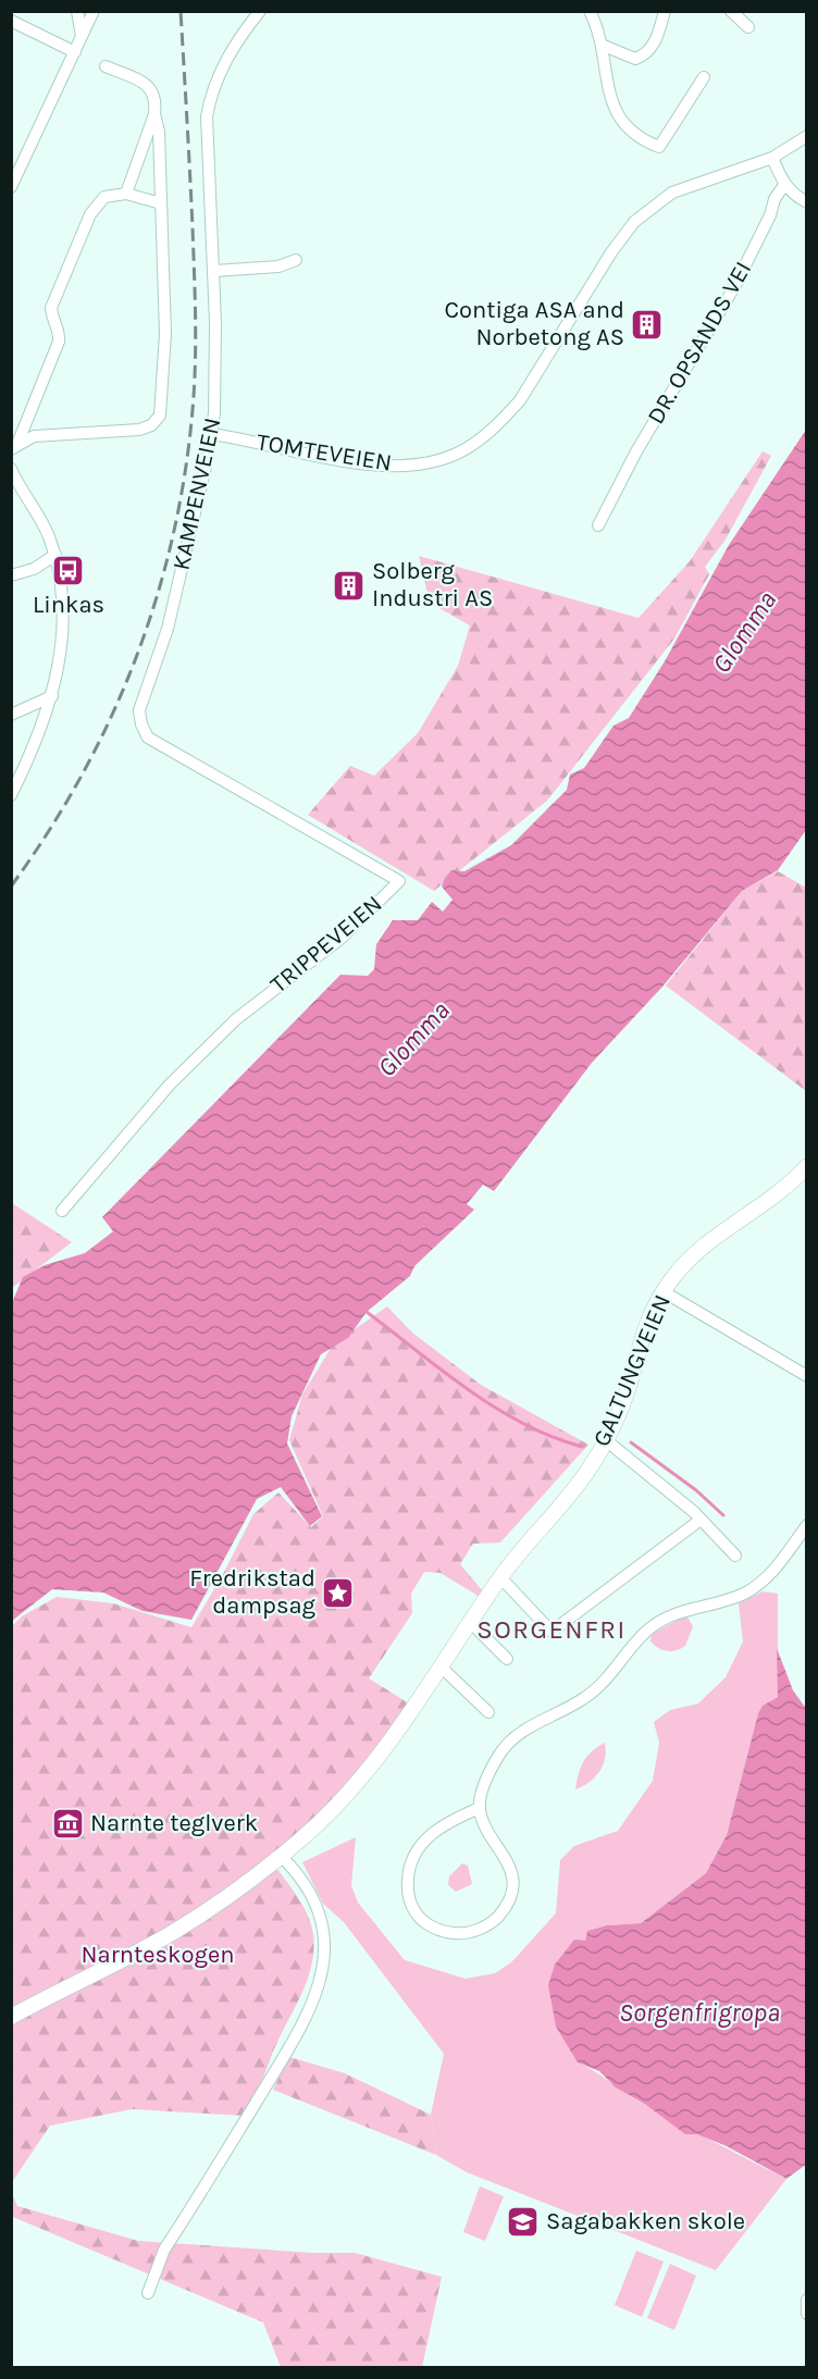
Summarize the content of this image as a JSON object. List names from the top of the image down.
{
  "streets": {
    "main road": ["GALTUNGVEIEN"],
    "street": [
      "DR. OPSANDS VEI",
      "TOMTEVEIEN",
      "KAMPENVEIEN",
      "TRIPPEVEIEN"
    ]
  },
  "crossings": [
    ["TOMTEVEIEN", "KAMPENVEIEN"],
    ["KAMPENVEIEN", "TRIPPEVEIEN"]
  ],
  "districts": ["SORGENFRI"],
  "water": ["Glomma", "Sorgenfrigropa"],
  "parks": ["Narnteskogen"],
  "places": {
    "building": ["Contiga ASA and Norbetong AS", "Solberg Industri AS"],
    "bus stop": ["Linkas"],
    "place": ["Fredrikstad dampsag"],
    "museum": ["Narnte teglverk"],
    "school or university": ["Sagabakken skole"]
  }
}
